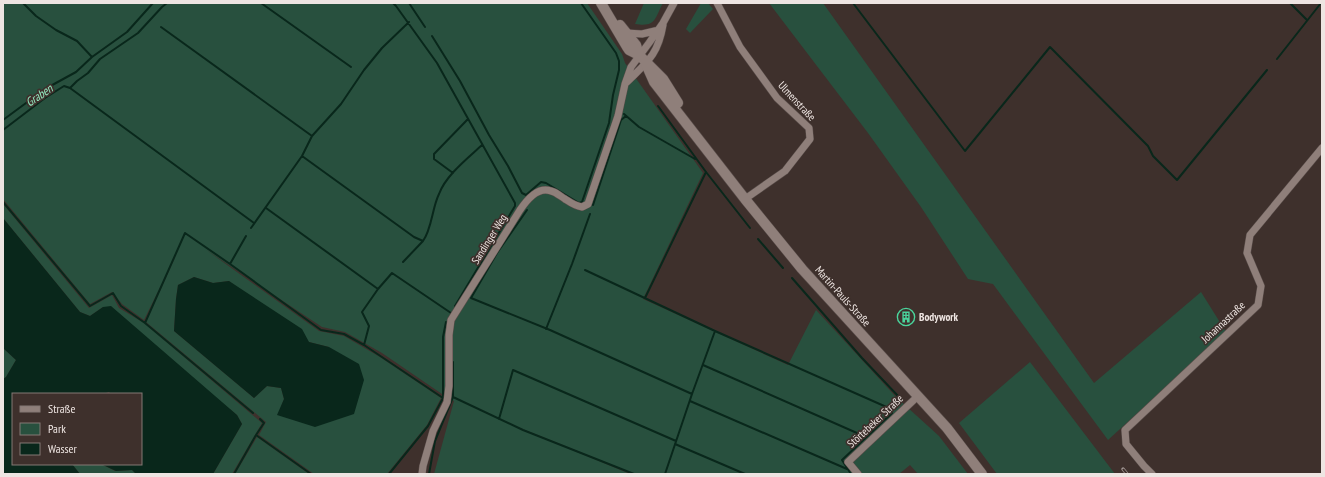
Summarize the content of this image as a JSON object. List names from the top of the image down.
{
  "streets": {
    "street": [
      "Ulmenstraße",
      "Sandinger Weg",
      "Martin-Pauls-Straße",
      "Johannastraße",
      "Störtebeker Straße"
    ]
  },
  "crossings": [
    ["Ulmenstraße", "Martin-Pauls-Straße"],
    ["Sandinger Weg", "Martin-Pauls-Straße"],
    ["Martin-Pauls-Straße", "Störtebeker Straße"]
  ],
  "water": ["Graben"],
  "places": {
    "building": ["Bodywork"]
  },
  "legend": ["Straße", "Park", "Wasser"]
}
